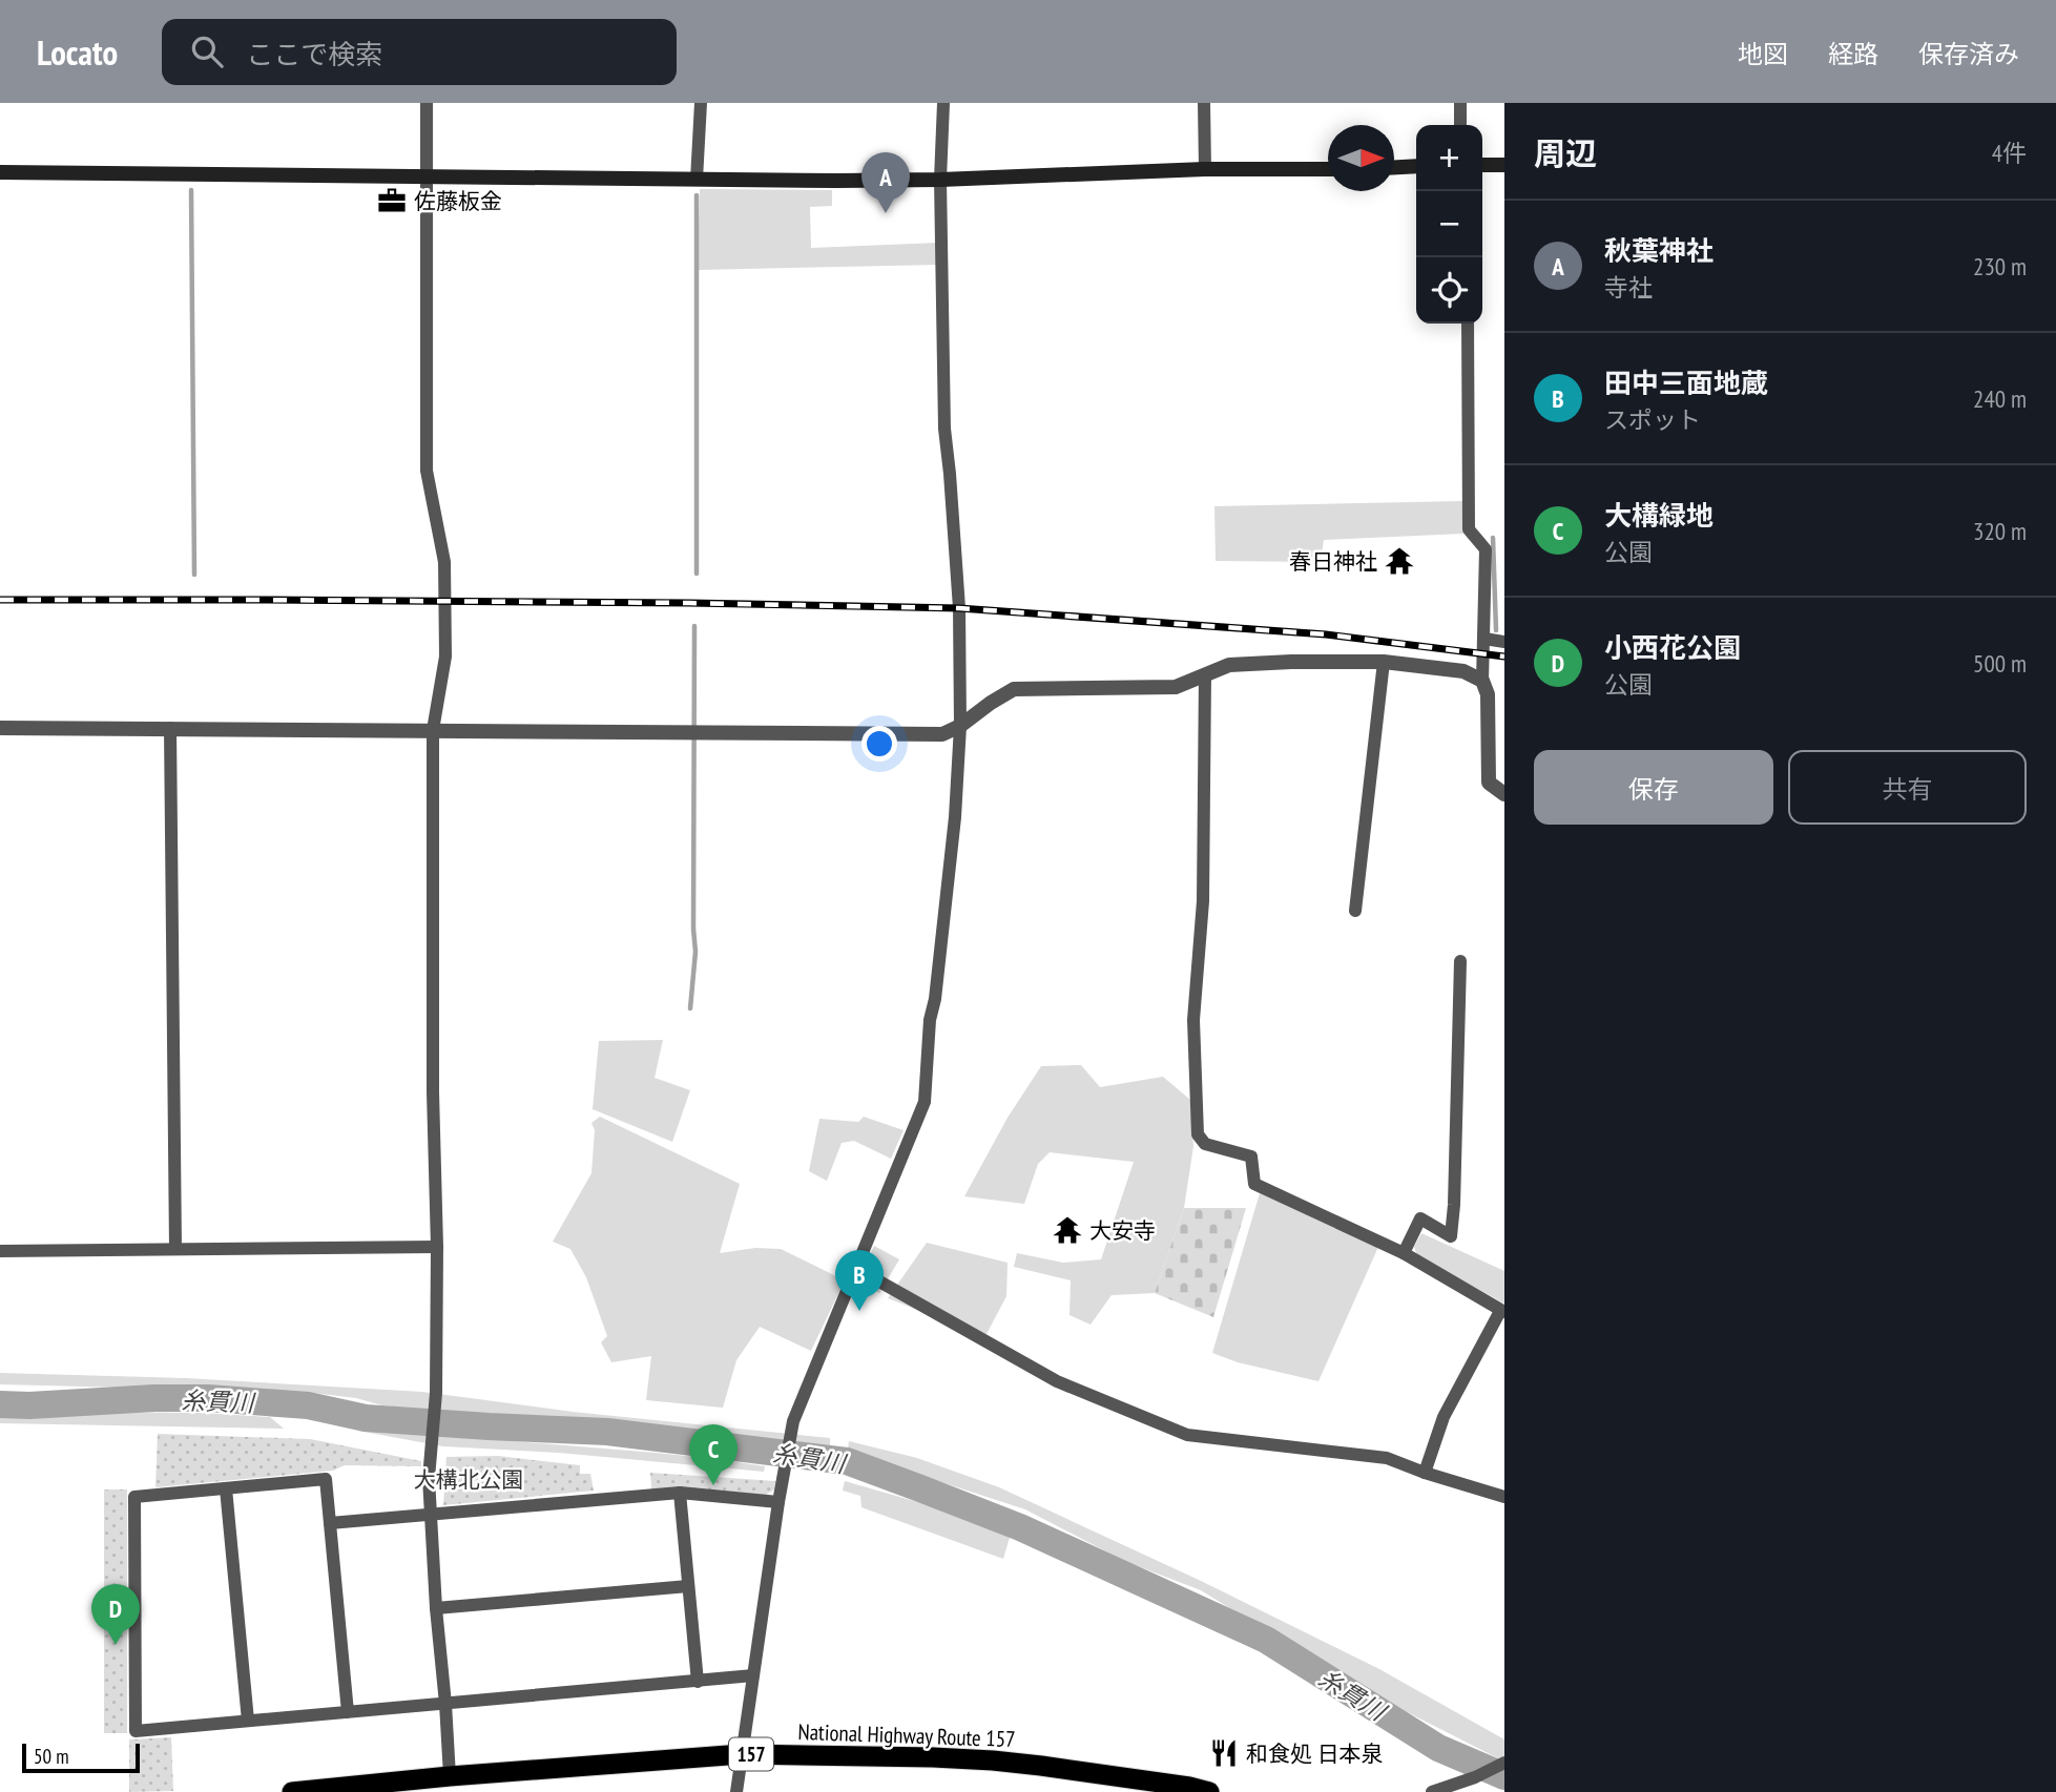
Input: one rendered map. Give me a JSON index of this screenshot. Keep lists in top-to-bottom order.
{
  "streets": {
    "highway": ["National Highway Route 157", "157"]
  },
  "water": ["糸貫川"],
  "parks": ["大構北公園"],
  "places": {
    "office": ["佐藤板金"],
    "temple": ["春日神社", "大安寺"],
    "restaurant": ["和食処 日本泉"]
  },
  "scale_bar": "50 m",
  "north": "right",
  "page": {
    "header": "Locato",
    "search": "ここで検索",
    "nav": ["地図", "経路", "保存済み"],
    "heading": ["周辺", "4件"],
    "map_buttons": ["+", "−"],
    "pins": [
      "A",
      "B",
      "C",
      "D"
    ],
    "list": [
      {
        "mark": "A",
        "name": "秋葉神社",
        "note": "寺社",
        "value": "230 m"
      },
      {
        "mark": "B",
        "name": "田中三面地蔵",
        "note": "スポット",
        "value": "240 m"
      },
      {
        "mark": "C",
        "name": "大構緑地",
        "note": "公園",
        "value": "320 m"
      },
      {
        "mark": "D",
        "name": "小西花公園",
        "note": "公園",
        "value": "500 m"
      }
    ],
    "buttons": ["保存", "共有"],
    "scale": "50 m"
  }
}
